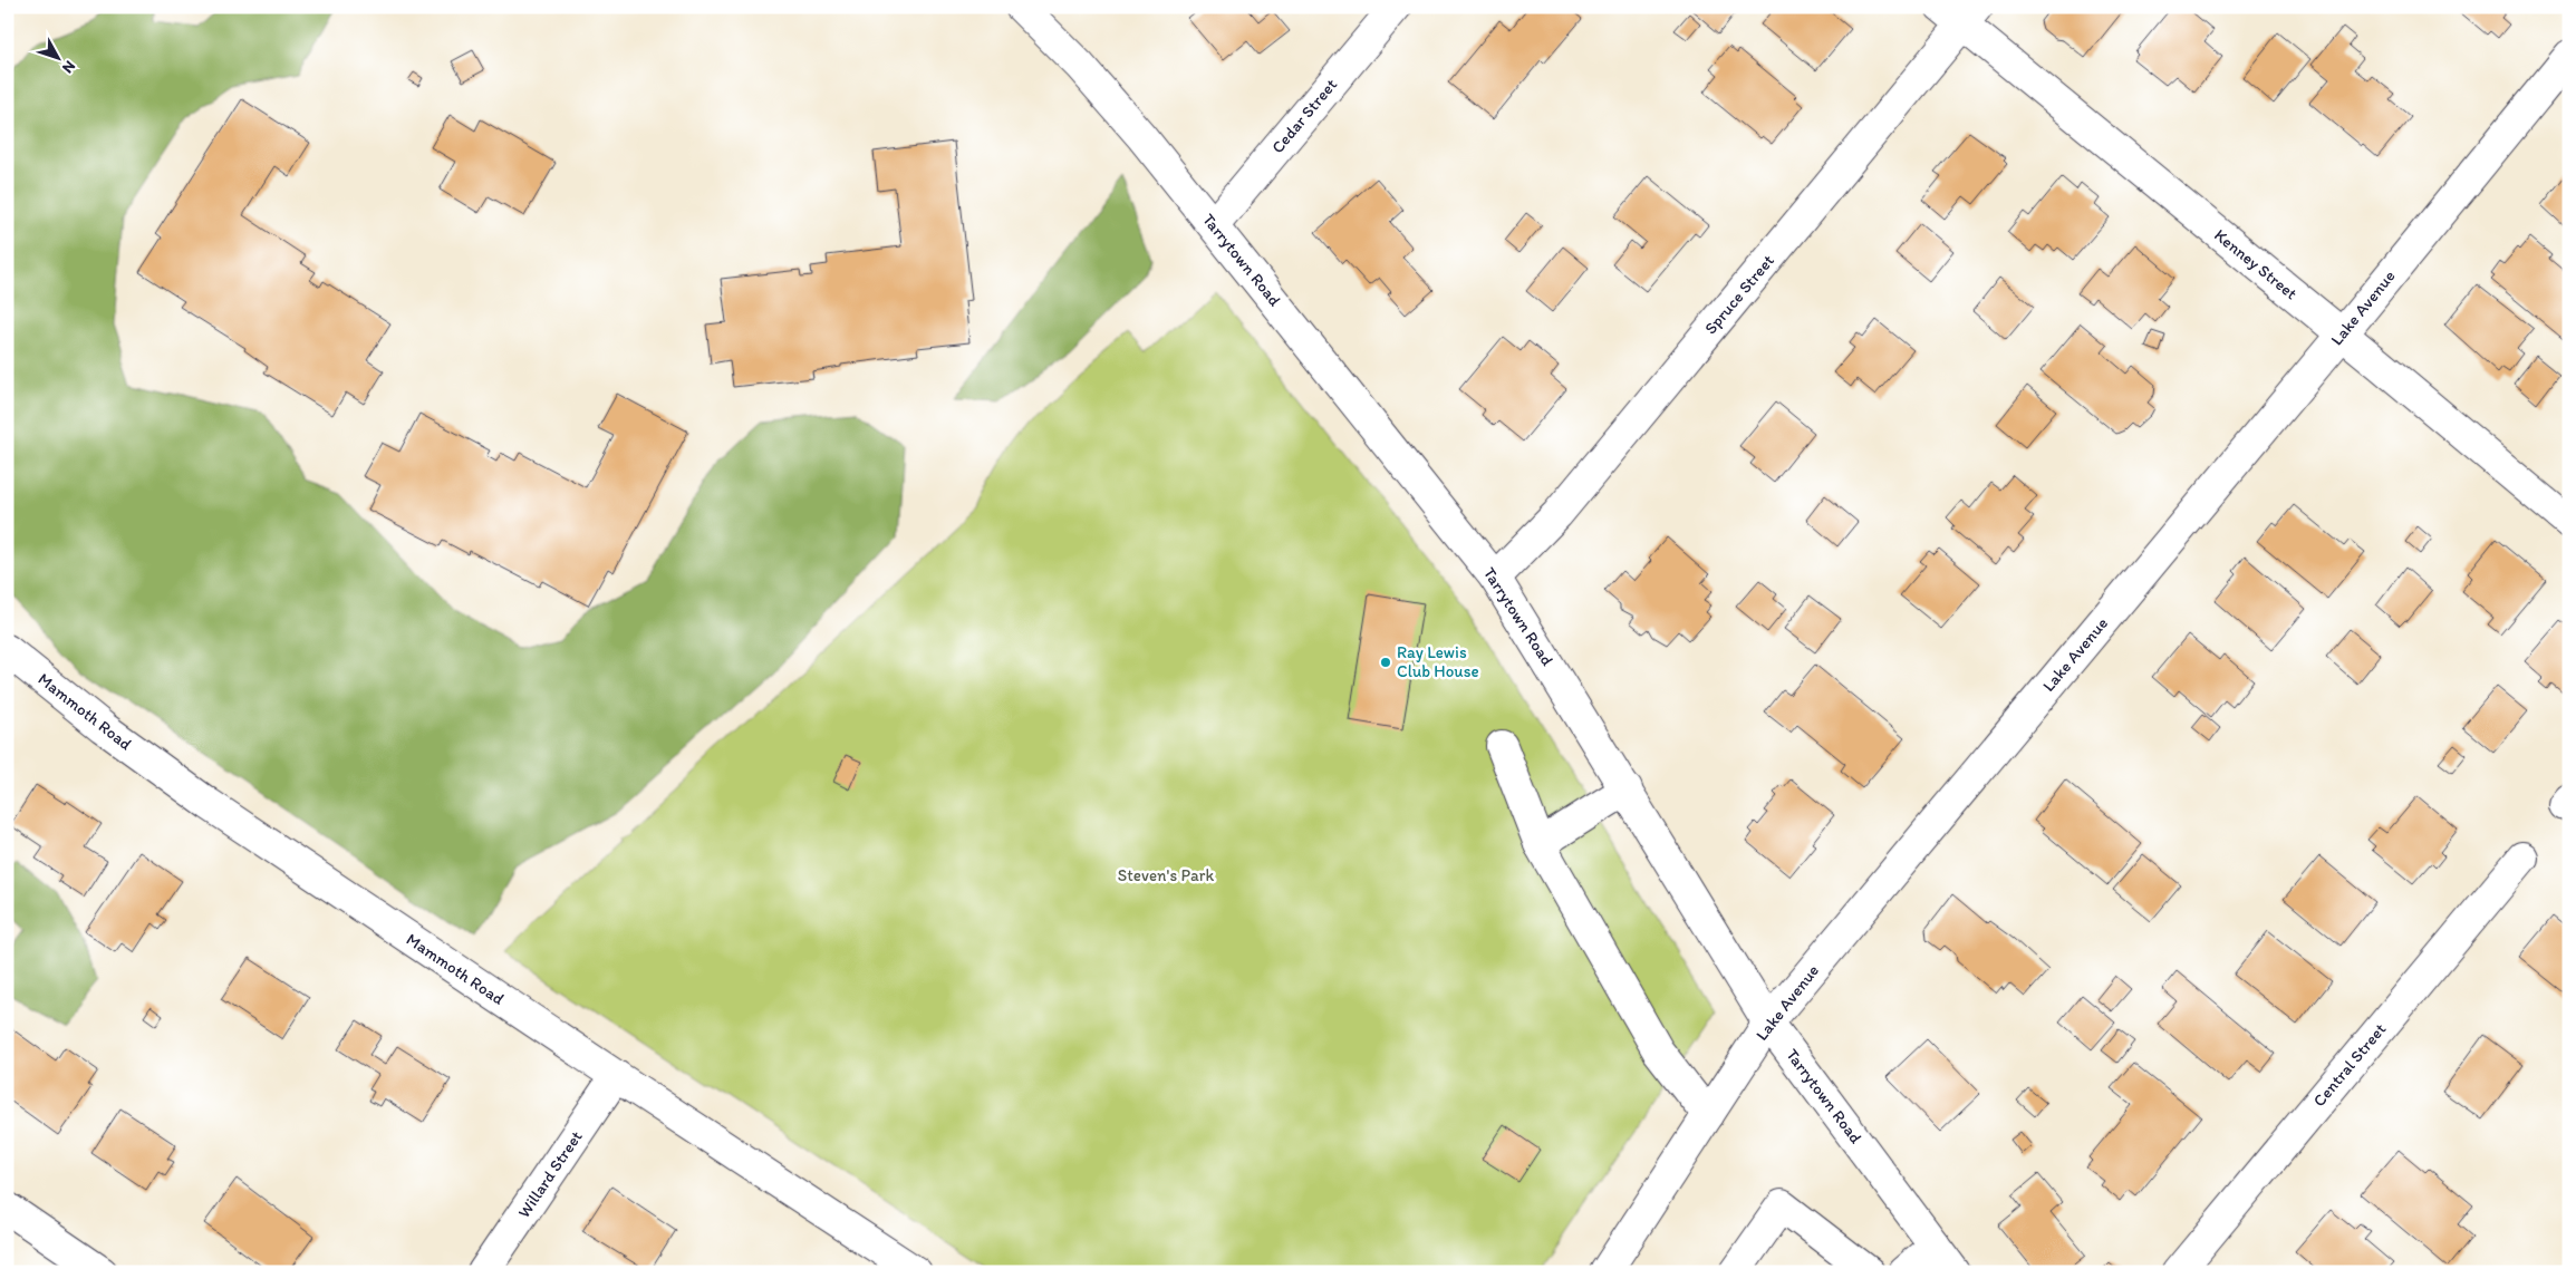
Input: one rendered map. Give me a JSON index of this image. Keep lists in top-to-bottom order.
{
  "streets": {
    "street": [
      "Cedar Street",
      "Tarrytown Road",
      "Kenney Street",
      "Spruce Street",
      "Lake Avenue",
      "Mammoth Road",
      "Central Street",
      "Willard Street"
    ]
  },
  "crossings": [
    ["Cedar Street", "Tarrytown Road"],
    ["Tarrytown Road", "Spruce Street"],
    ["Tarrytown Road", "Lake Avenue"],
    ["Kenney Street", "Spruce Street"],
    ["Kenney Street", "Lake Avenue"],
    ["Mammoth Road", "Willard Street"]
  ],
  "parks": ["Steven's Park"],
  "places": ["Ray Lewis Club House"],
  "north": "bottom right"
}
